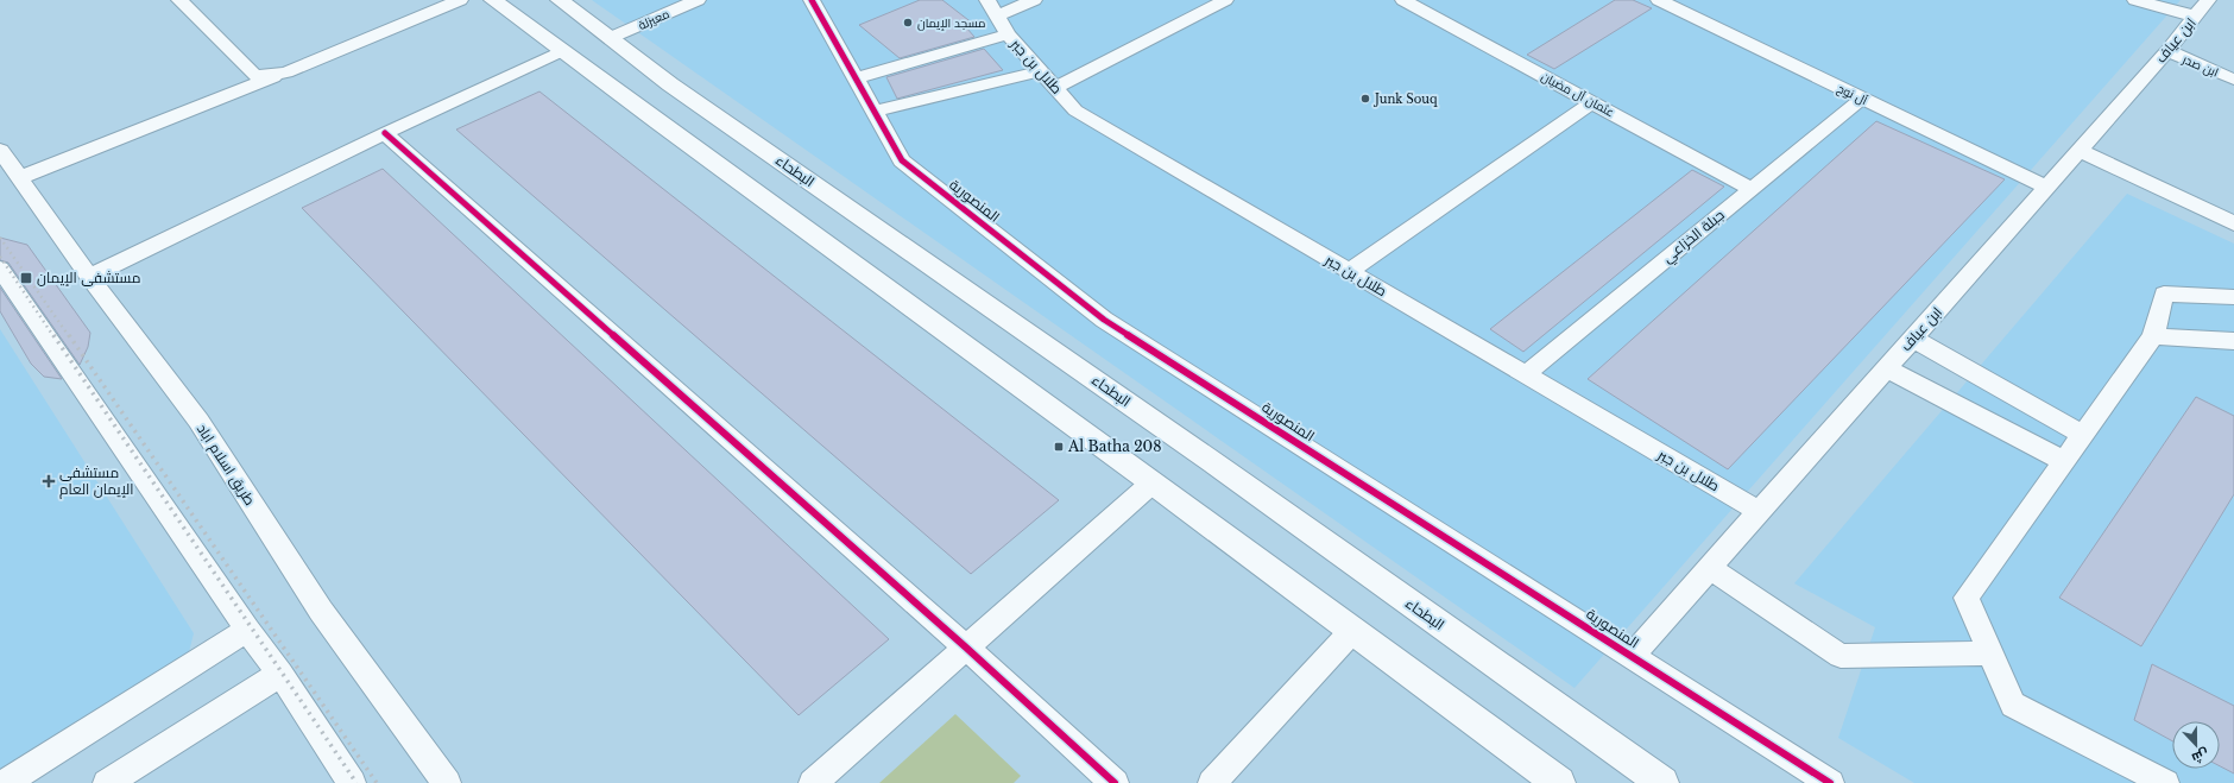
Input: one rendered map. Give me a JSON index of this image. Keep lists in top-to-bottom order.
{
  "streets": {
    "main road": ["البطحاء"],
    "street": [
      "معيزلة",
      "ابن عياف",
      "ابن صدر",
      "طلال بن جبر",
      "عثمان آل مضيان",
      "آل نوح",
      "المنصورية",
      "جبلة الخزاعي",
      "طريق اسلام اباد"
    ]
  },
  "crossings": [
    ["معيزلة", "البطحاء"],
    ["ابن عياف", "ابن صدر"],
    ["ابن عياف", "طلال بن جبر"],
    ["ابن عياف", "آل نوح"],
    ["ابن عياف", "المنصورية"],
    ["طلال بن جبر", "جبلة الخزاعي"],
    ["عثمان آل مضيان", "جبلة الخزاعي"],
    ["آل نوح", "جبلة الخزاعي"]
  ],
  "places": {
    "other": ["مسجد الإيمان", "Junk Souq"],
    "transit": ["مستشفى الإيمان", "Al Batha 208"],
    "health": ["مستشفى الإيمان العام"]
  },
  "north": "bottom"
}
